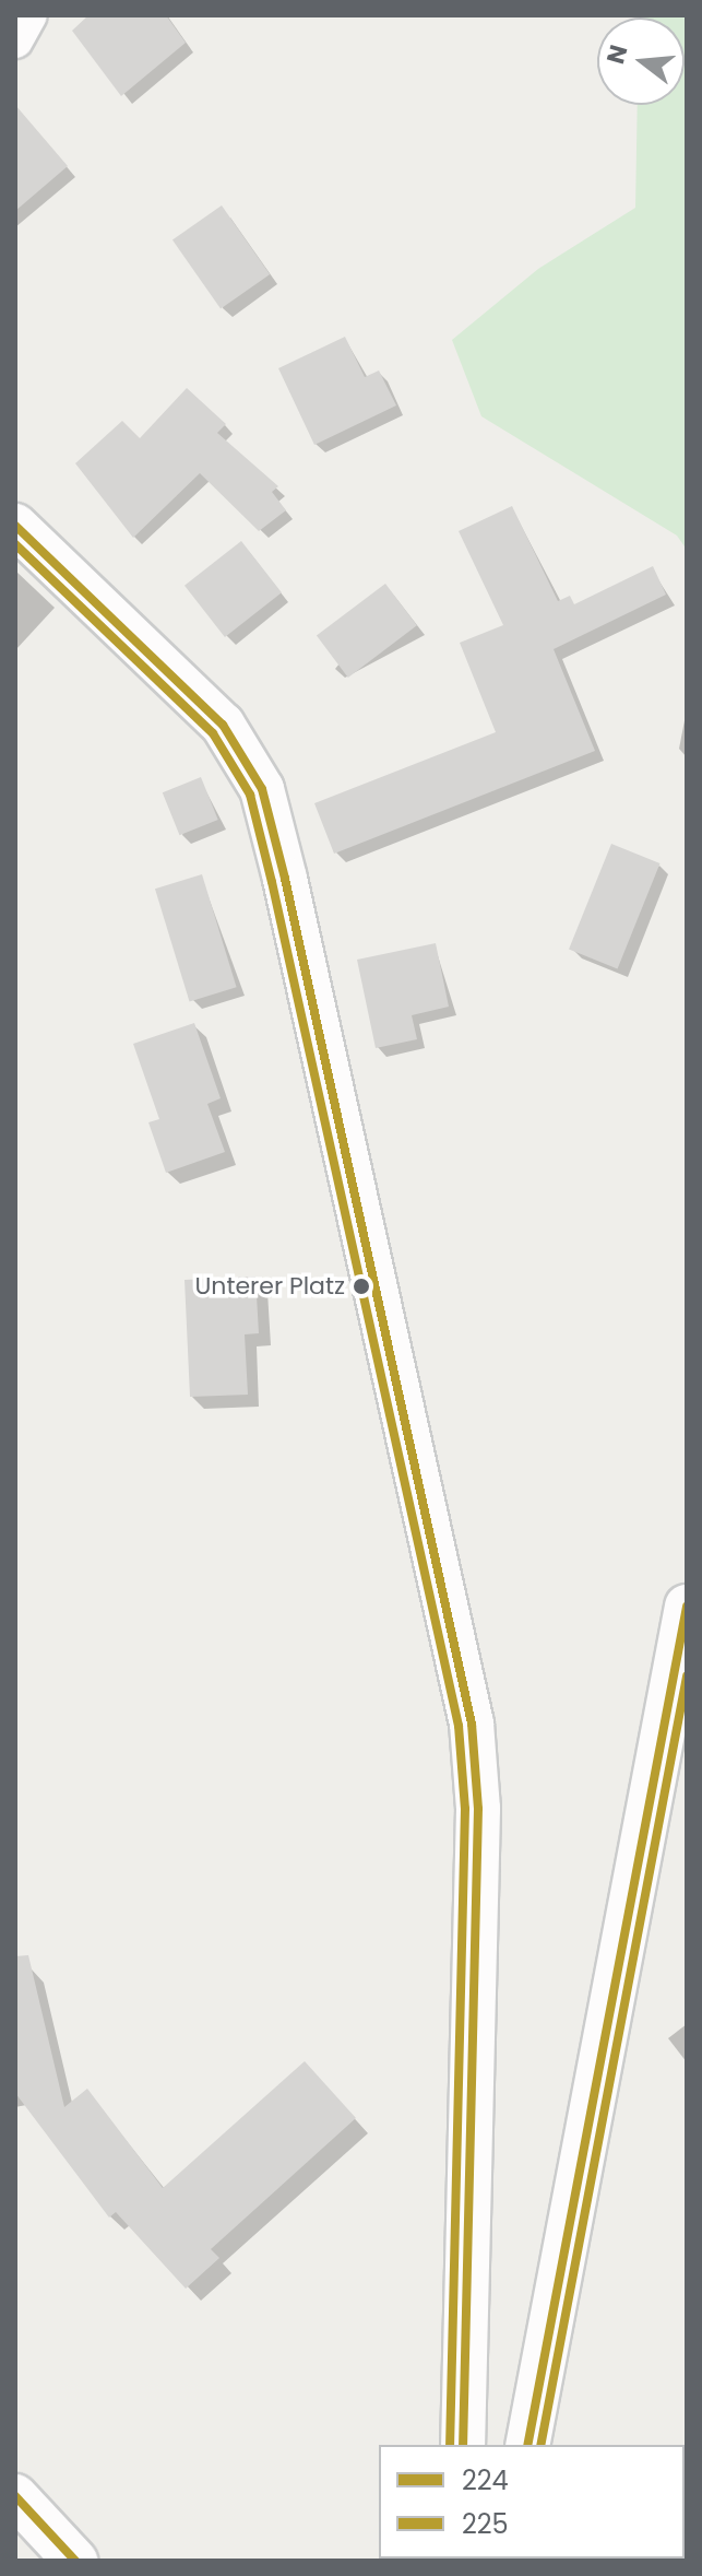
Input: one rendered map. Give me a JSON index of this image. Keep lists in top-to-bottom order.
{
  "places": ["Unterer Platz"],
  "lines": ["transit line 224", "transit line 225"],
  "legend": ["224", "225"],
  "north": "left"
}
